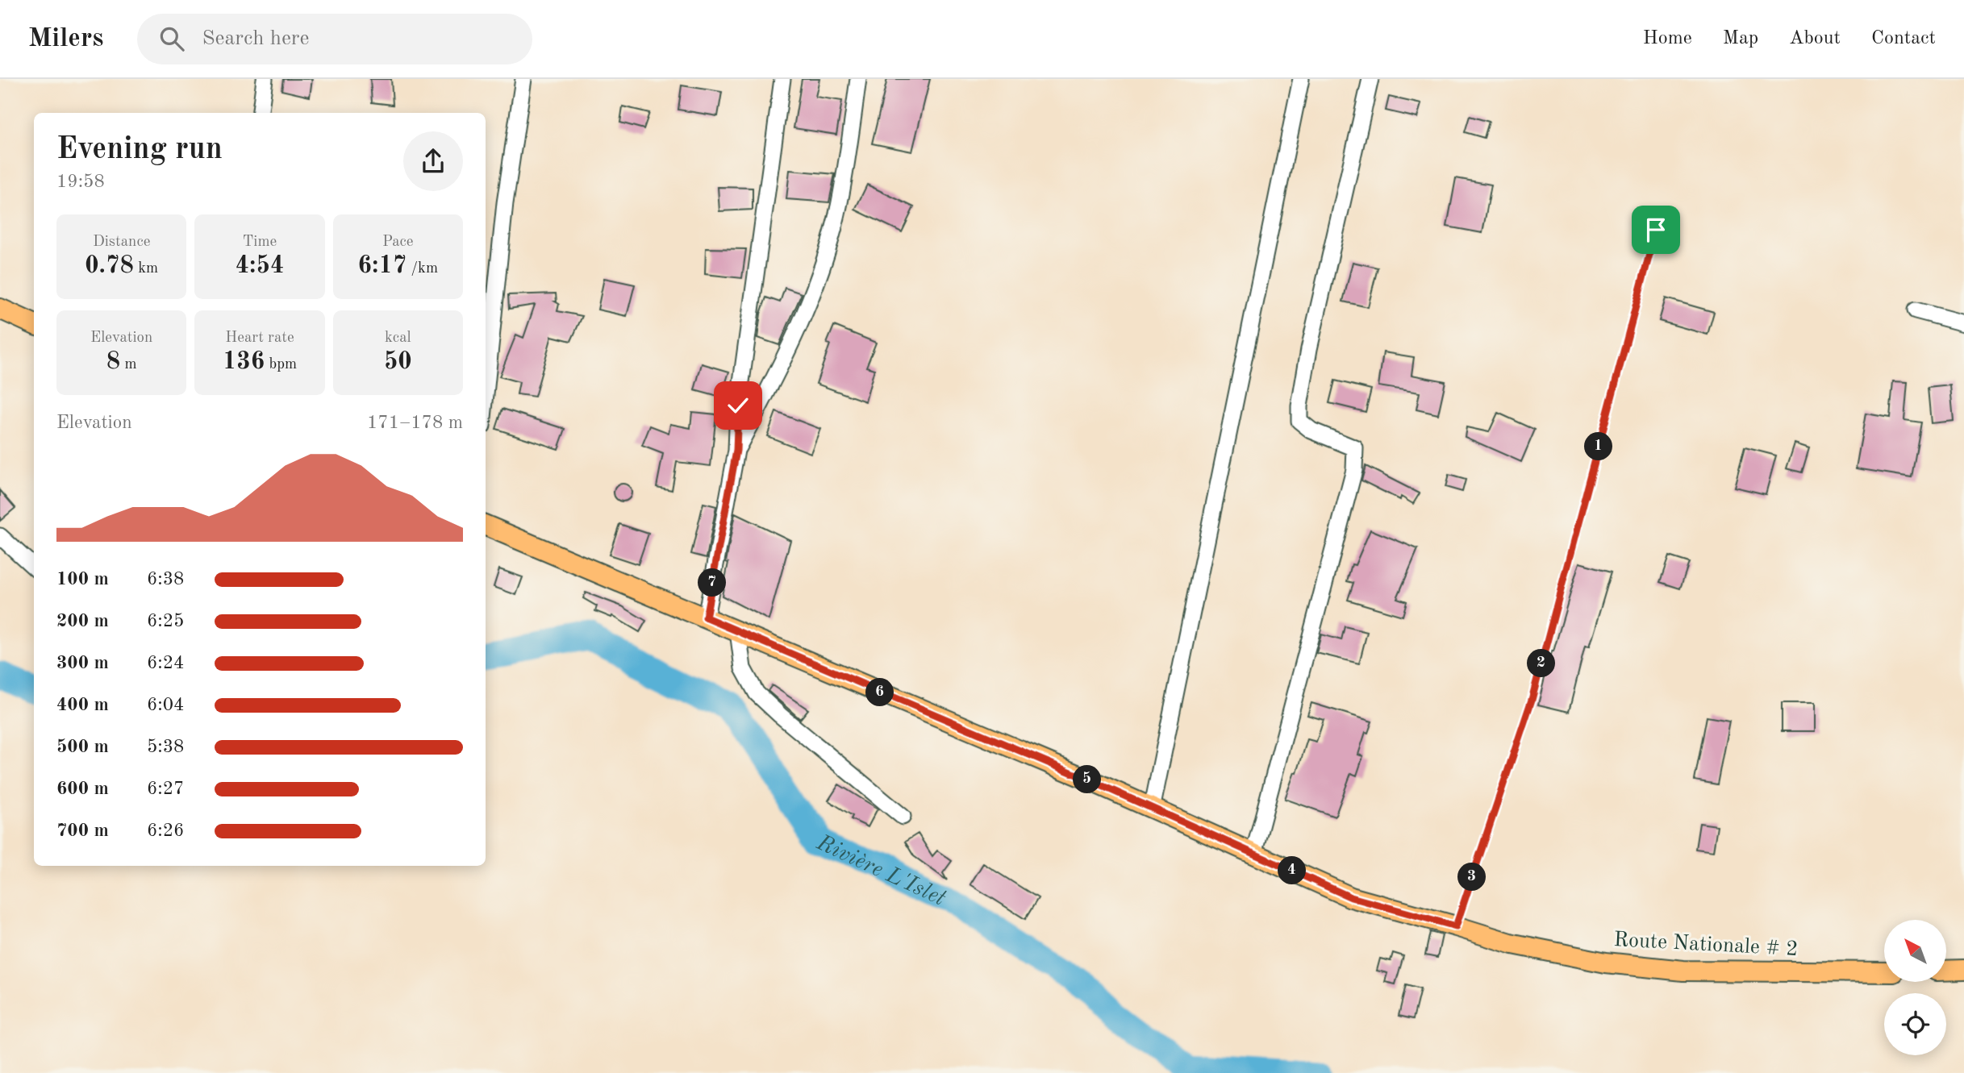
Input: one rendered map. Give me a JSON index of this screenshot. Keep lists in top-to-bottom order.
{
  "streets": {
    "main road": ["Route Nationale # 2"]
  },
  "water": ["Rivière L'Islet"],
  "north": "top left",
  "page": {
    "header": "Milers",
    "search": "Search here",
    "nav": [
      "Home",
      "Map",
      "About",
      "Contact"
    ],
    "heading": ["Evening run", "19:58"],
    "stats": [
      ["Distance", "0.78 km"],
      ["Time", "4:54"],
      ["Pace", "6:17 /km"],
      ["Elevation", "8 m"],
      ["Heart rate", "136 bpm"],
      ["kcal", "50"]
    ],
    "chart": ["Elevation", "171–178 m"],
    "pins": [
      "1",
      "7",
      "2",
      "6",
      "5",
      "4",
      "3"
    ],
    "list": [
      {
        "name": "100 m",
        "note": "6:38"
      },
      {
        "name": "200 m",
        "note": "6:25"
      },
      {
        "name": "300 m",
        "note": "6:24"
      },
      {
        "name": "400 m",
        "note": "6:04"
      },
      {
        "name": "500 m",
        "note": "5:38"
      },
      {
        "name": "600 m",
        "note": "6:27"
      },
      {
        "name": "700 m",
        "note": "6:26"
      }
    ]
  }
}
